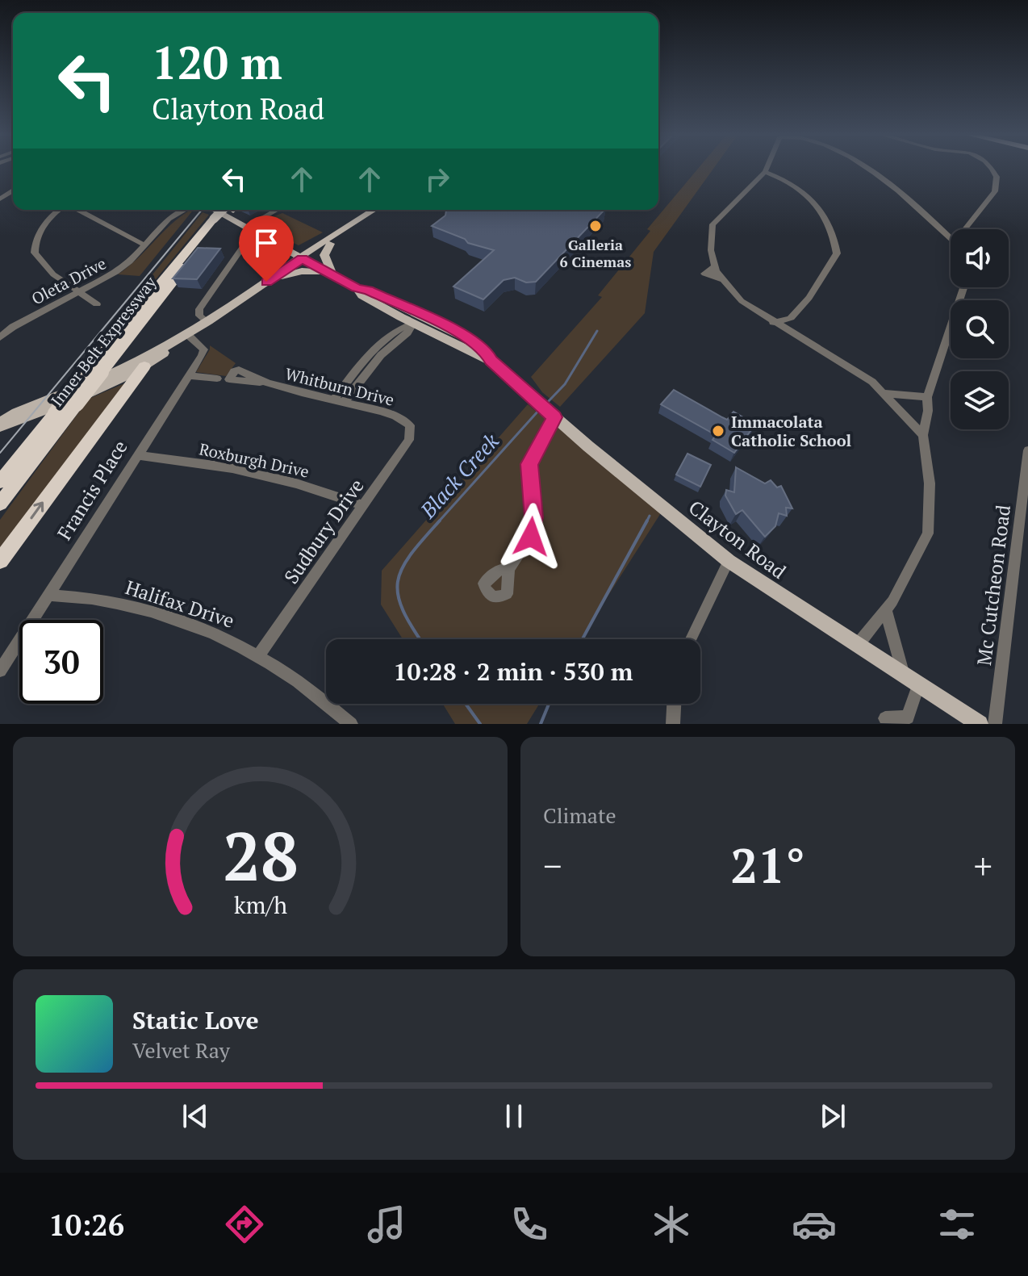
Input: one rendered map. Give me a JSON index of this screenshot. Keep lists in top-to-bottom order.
{
  "streets": {
    "highway": ["Inner Belt Expressway"],
    "main road": ["Clayton Road"],
    "street": [
      "Oleta Drive",
      "Whitburn Drive",
      "Roxburgh Drive",
      "Francis Place",
      "Sudbury Drive",
      "Mc Cutcheon Road",
      "Halifax Drive"
    ]
  },
  "crossings": [
    ["Whitburn Drive", "Sudbury Drive"],
    ["Roxburgh Drive", "Francis Place"],
    ["Roxburgh Drive", "Sudbury Drive"],
    ["Francis Place", "Halifax Drive"],
    ["Sudbury Drive", "Halifax Drive"]
  ],
  "water": ["Black Creek"],
  "places": ["Galleria 6 Cinemas", "Immacolata Catholic School"],
  "page": {
    "turn": ["120 m", "Clayton Road"],
    "limit": "30",
    "trip": "10:28 · 2 min · 530 m",
    "tile": "Climate",
    "heat": ["−", "21°", "+"],
    "song": ["Static Love", "Velvet Ray"],
    "tabs": "10:26",
    "gauge": ["28", "km/h"]
  }
}
